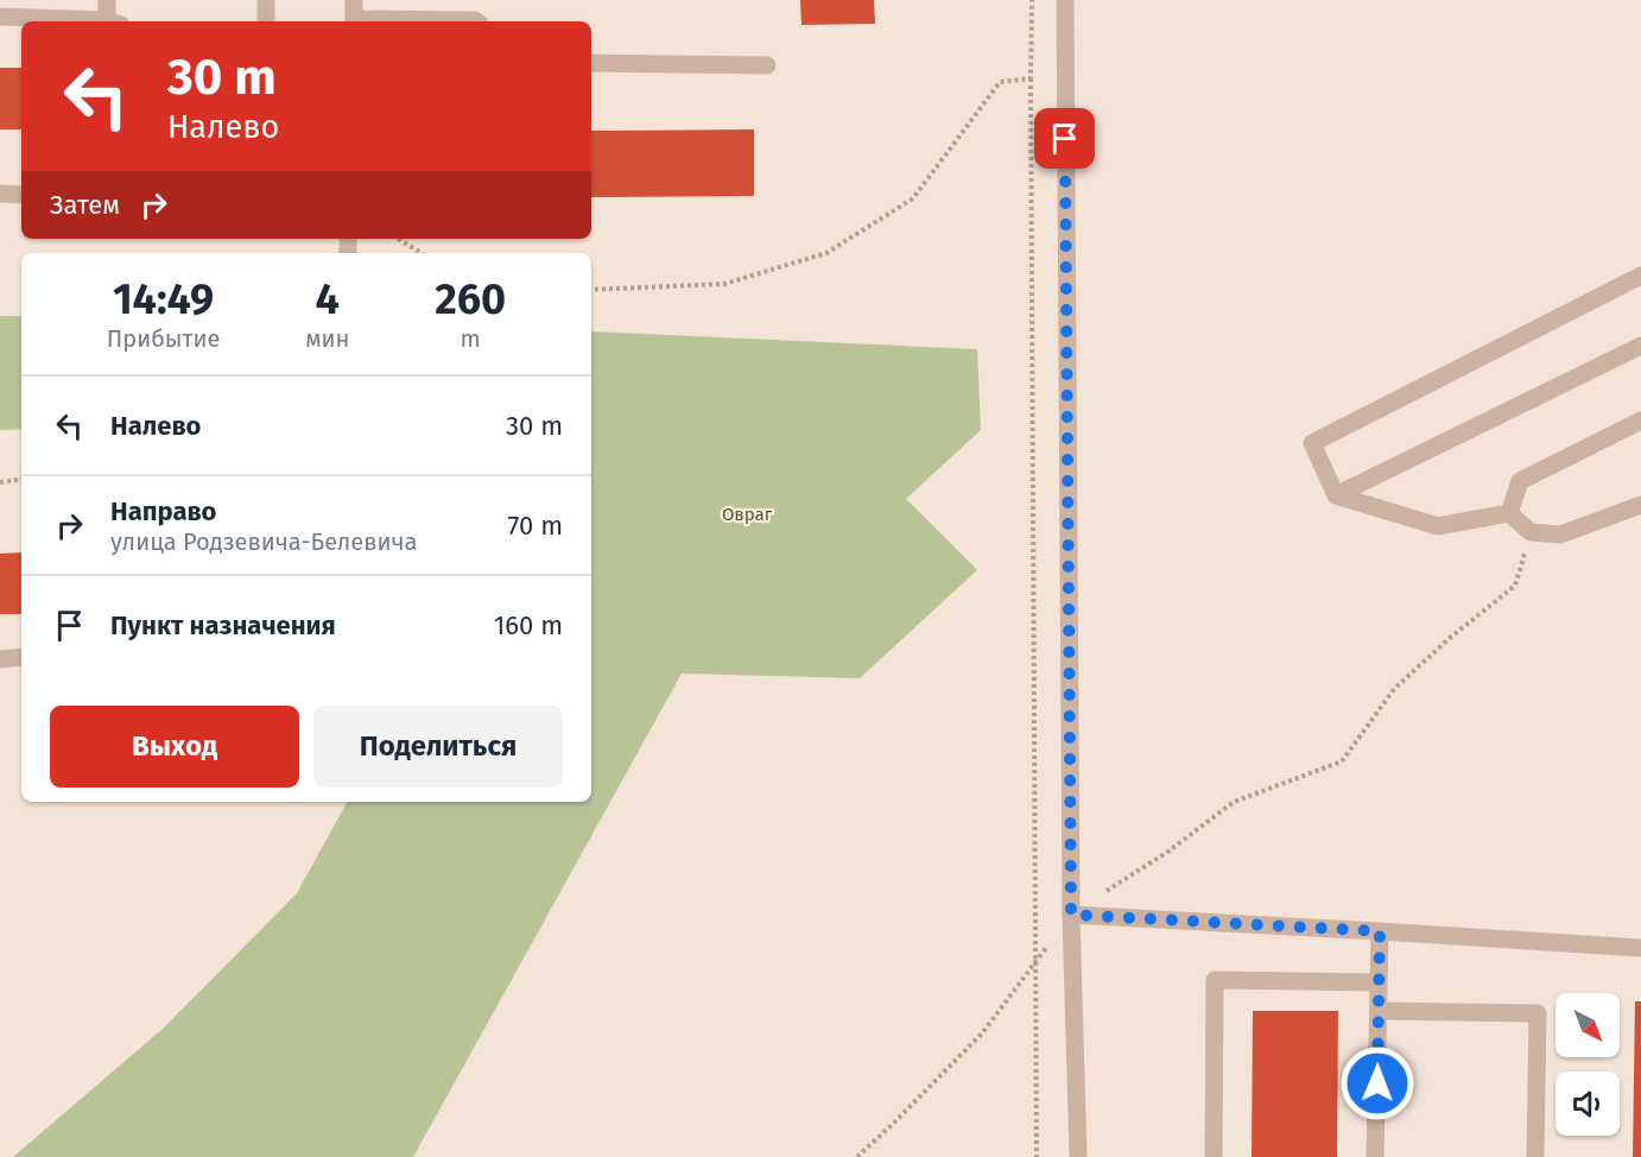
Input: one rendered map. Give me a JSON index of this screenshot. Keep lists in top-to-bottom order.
{
  "parks": ["Овраг"],
  "north": "bottom right",
  "page": {
    "turn": ["30 m", "Налево"],
    "then": "Затем",
    "eta": [
      "14:49",
      "Прибытие",
      "4",
      "мин",
      "260",
      "m"
    ],
    "list": [
      {
        "name": "Налево",
        "value": "30 m"
      },
      {
        "name": "Направо",
        "note": "улица Родзевича-Белевича",
        "value": "70 m"
      },
      {
        "name": "Пункт назначения",
        "value": "160 m"
      }
    ],
    "buttons": ["Выход", "Поделиться"]
  }
}
